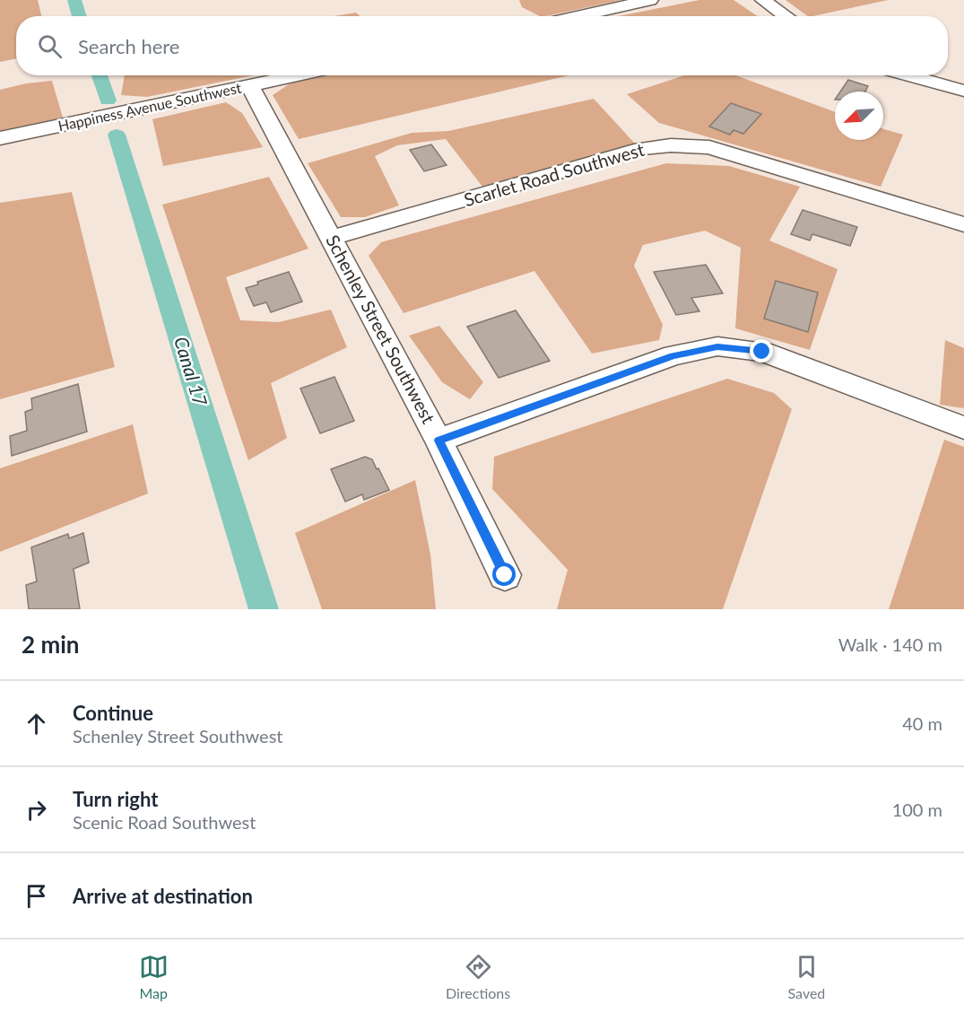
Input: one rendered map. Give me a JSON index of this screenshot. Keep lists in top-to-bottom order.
{
  "streets": {
    "street": ["Happiness Avenue Southwest", "Scarlet Road Southwest", "Schenley Street Southwest"]
  },
  "crossings": [
    ["Happiness Avenue Southwest", "Schenley Street Southwest"],
    ["Scarlet Road Southwest", "Schenley Street Southwest"]
  ],
  "water": ["Canal 17"],
  "north": "bottom left",
  "page": {
    "search": "Search here",
    "heading": ["2 min", "Walk · 140 m"],
    "list": [
      ["Continue", "Schenley Street Southwest", "40 m"],
      ["Turn right", "Scenic Road Southwest", "100 m"],
      "Arrive at destination"
    ],
    "nav": ["Map", "Directions", "Saved"]
  }
}
